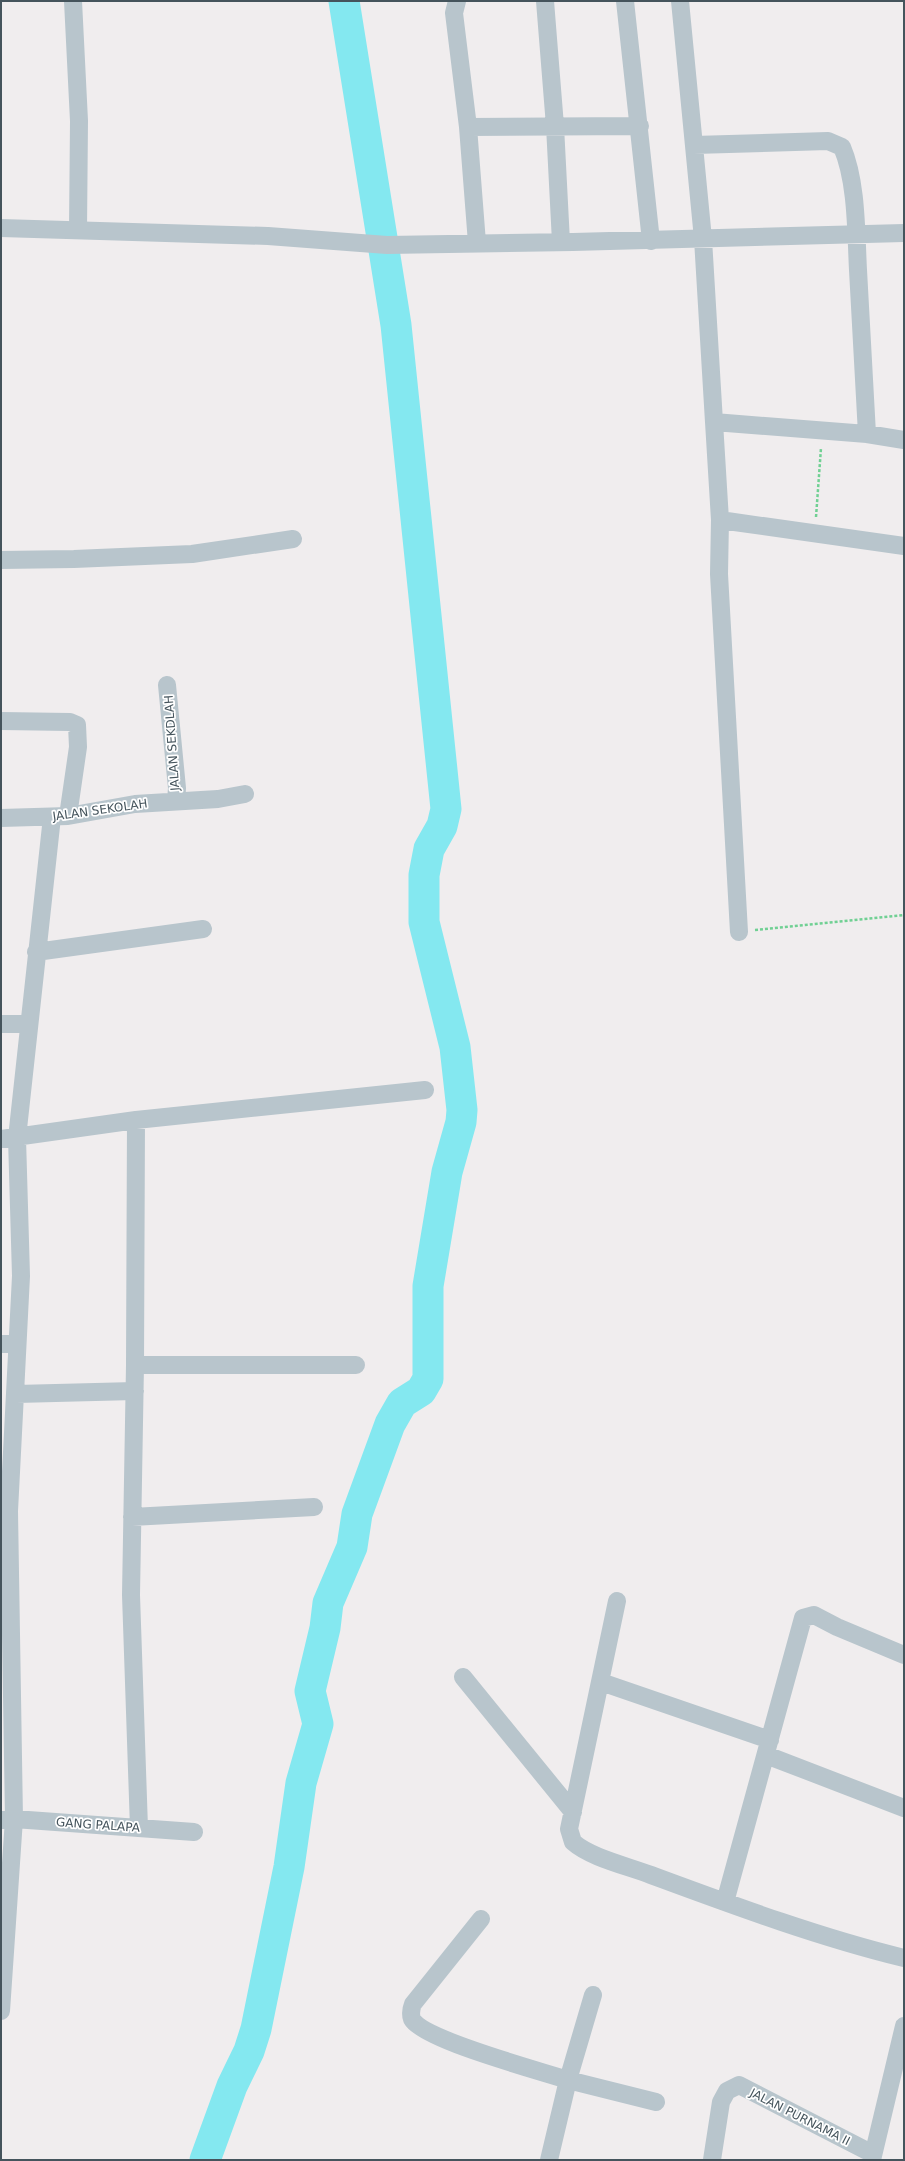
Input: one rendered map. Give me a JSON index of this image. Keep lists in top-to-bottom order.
{
  "streets": {
    "street": [
      "JALAN SEKDLAH",
      "JALAN SEKOLAH",
      "GANG PALAPA",
      "JALAN PURNAMA II"
    ]
  },
  "crossings": [
    ["JALAN SEKDLAH", "JALAN SEKOLAH"]
  ]
}
